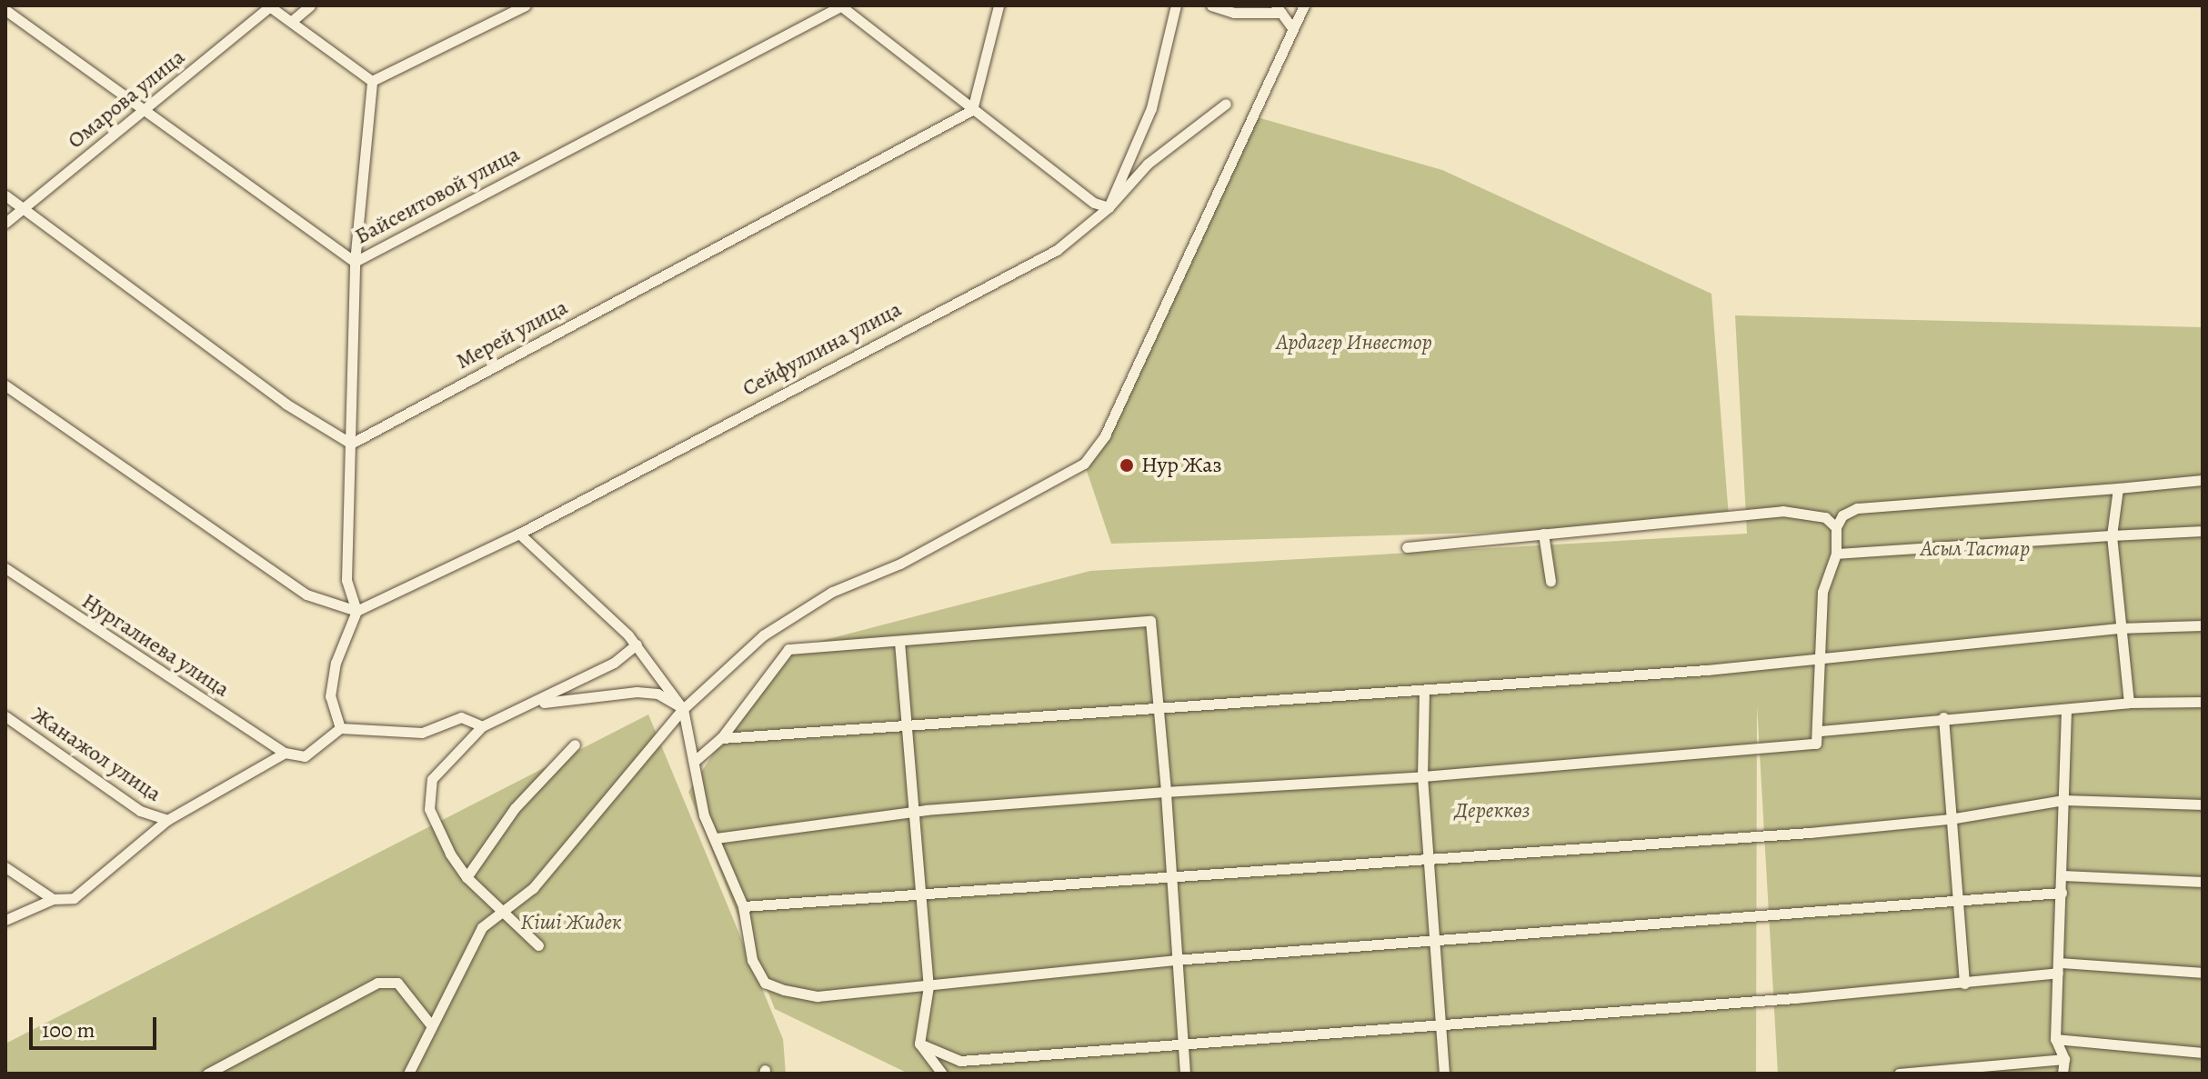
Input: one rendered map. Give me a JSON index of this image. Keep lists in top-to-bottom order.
{
  "streets": {
    "street": [
      "Омарова улица",
      "Байсеитовой улица",
      "Мерей улица",
      "Сейфуллина улица",
      "Нургалиева улица",
      "Жанажол улица"
    ]
  },
  "crossings": [
    ["Омарова улица", "Байсеитовой улица"]
  ],
  "parks": [
    "Ардагер Инвестор",
    "Асыл Тастар",
    "Дереккөз",
    "Кіші Жидек"
  ],
  "places": ["Нур Жаз"],
  "scale_bar": "100 m"
}
